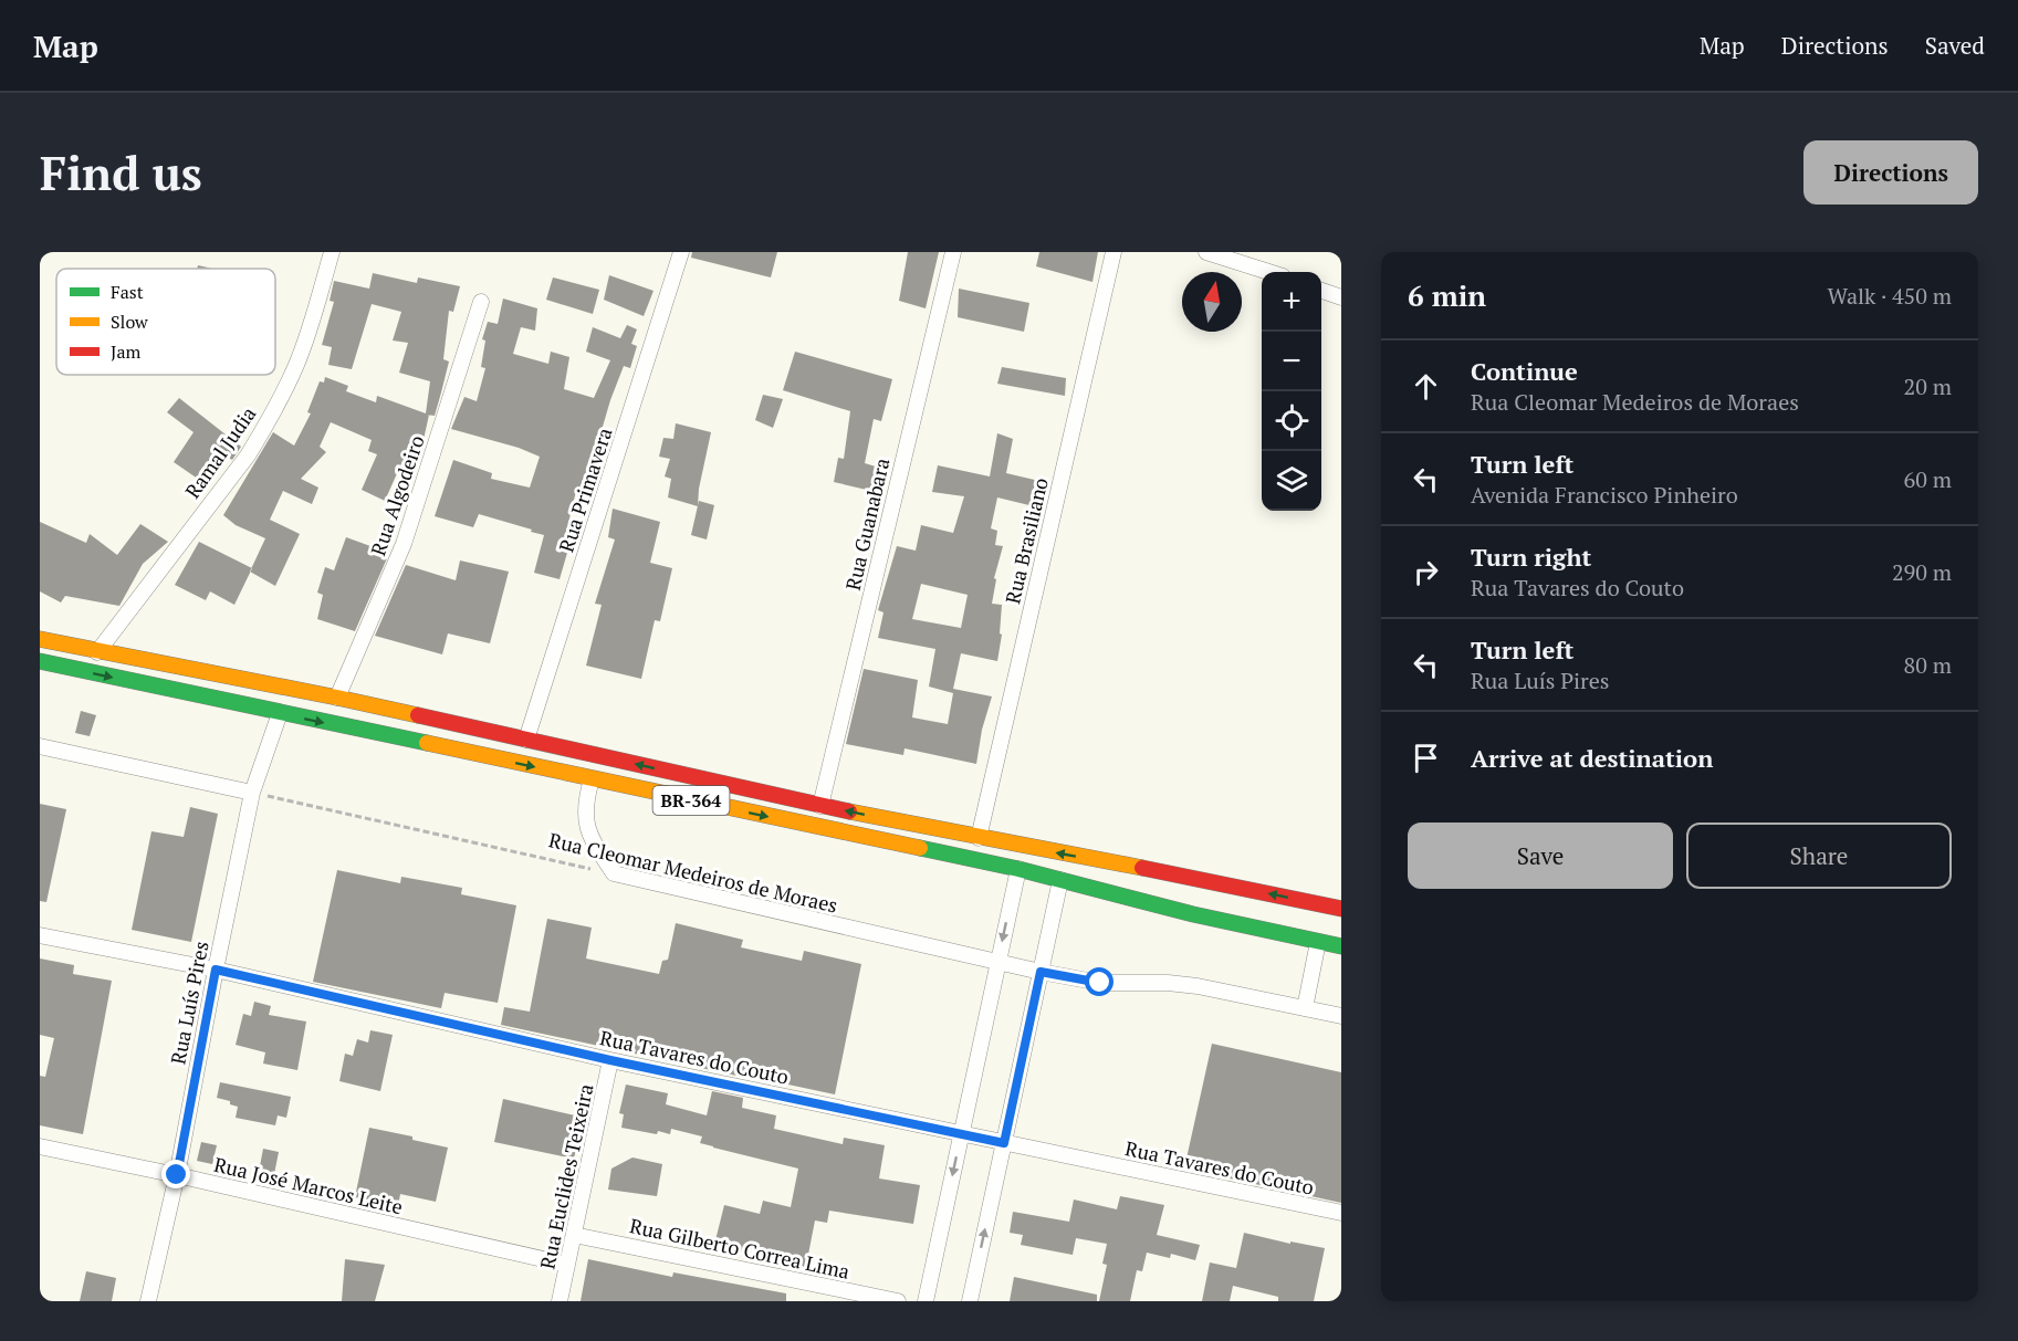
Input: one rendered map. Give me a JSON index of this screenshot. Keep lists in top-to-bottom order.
{
  "streets": {
    "highway": ["BR-364"],
    "street": [
      "Ramal Judia",
      "Rua Primavera",
      "Rua Algodeiro",
      "Rua Guanabara",
      "Rua Brasiliano",
      "Rua Cleomar Medeiros de Moraes",
      "Rua Luís Pires",
      "Rua Tavares do Couto",
      "Rua Euclides Teixeira",
      "Rua José Marcos Leite",
      "Rua Gilberto Correa Lima"
    ]
  },
  "crossings": [
    ["Ramal Judia", "BR-364"],
    ["Rua Primavera", "BR-364"],
    ["Rua Algodeiro", "BR-364"],
    ["Rua Guanabara", "BR-364"],
    ["Rua Brasiliano", "BR-364"],
    ["BR-364", "Rua Luís Pires"],
    ["Rua Cleomar Medeiros de Moraes", "Rua Luís Pires"],
    ["Rua Luís Pires", "Rua Tavares do Couto"],
    ["Rua Luís Pires", "Rua José Marcos Leite"],
    ["Rua Tavares do Couto", "Rua Euclides Teixeira"],
    ["Rua Euclides Teixeira", "Rua José Marcos Leite"],
    ["Rua Euclides Teixeira", "Rua Gilberto Correa Lima"]
  ],
  "legend": ["Fast", "Slow", "Jam"],
  "north": "top",
  "page": {
    "header": "Map",
    "nav": ["Map", "Directions", "Saved"],
    "buttons": [
      "Directions",
      ["Save", "Share"]
    ],
    "title": "Find us",
    "heading": ["6 min", "Walk · 450 m"],
    "map_buttons": ["+", "−"],
    "list": [
      ["Continue", "Rua Cleomar Medeiros de Moraes", "20 m"],
      ["Turn left", "Avenida Francisco Pinheiro", "60 m"],
      ["Turn right", "Rua Tavares do Couto", "290 m"],
      ["Turn left", "Rua Luís Pires", "80 m"],
      "Arrive at destination"
    ]
  }
}
